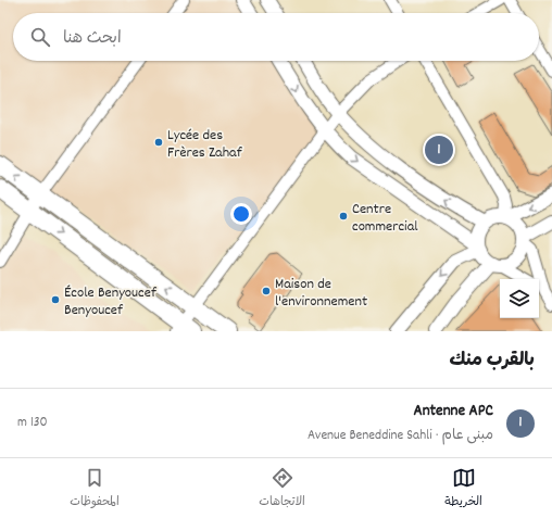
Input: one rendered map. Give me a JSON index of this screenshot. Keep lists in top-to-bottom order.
{
  "places": [
    "Lycée des Frères Zahaf",
    "Centre commercial",
    "Maison de l'environnement",
    "École Benyoucef Benyoucef"
  ],
  "page": {
    "search": "ابحث هنا",
    "pins": "1",
    "heading": "بالقرب منك",
    "list": [
      {
        "mark": "1",
        "name": "Antenne APC",
        "note": "مبنى عام · Avenue Beneddine Sahli",
        "value": "130 m"
      }
    ],
    "nav": ["الخريطة", "الاتجاهات", "المحفوظات"]
  }
}
